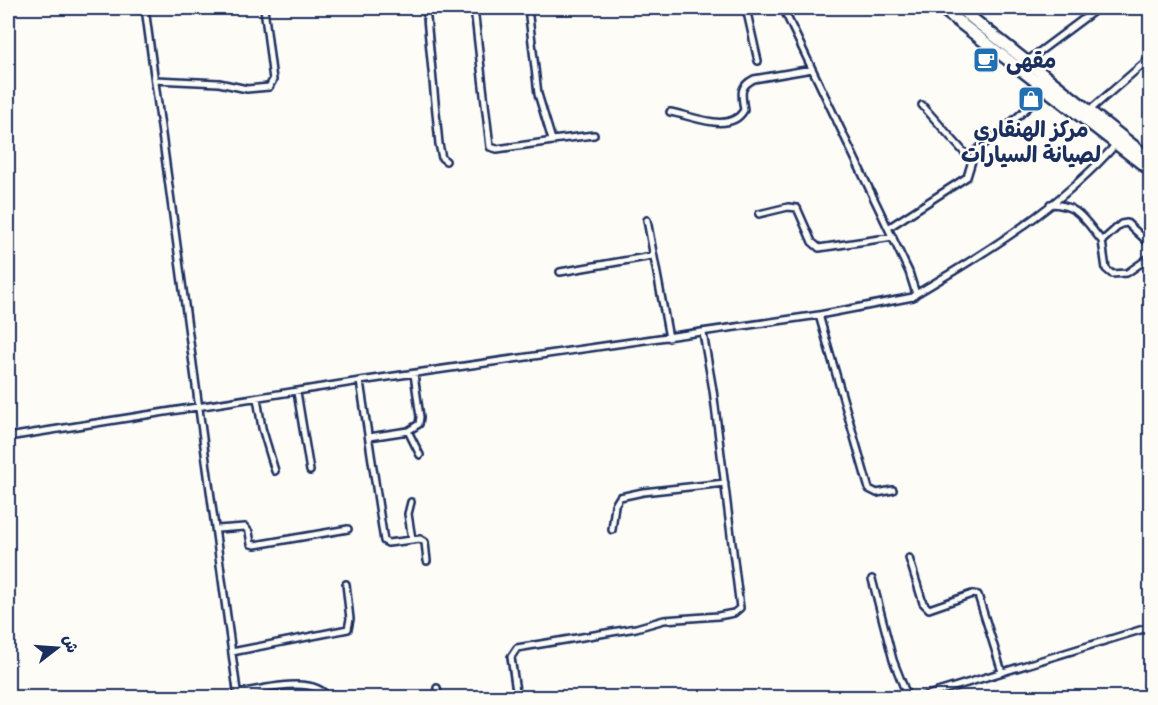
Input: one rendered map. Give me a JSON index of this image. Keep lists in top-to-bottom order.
{
  "places": {
    "cafe": ["مقهى"],
    "shop": ["مركز الهنقاري لصيانة السيارات"]
  },
  "north": "right"
}
